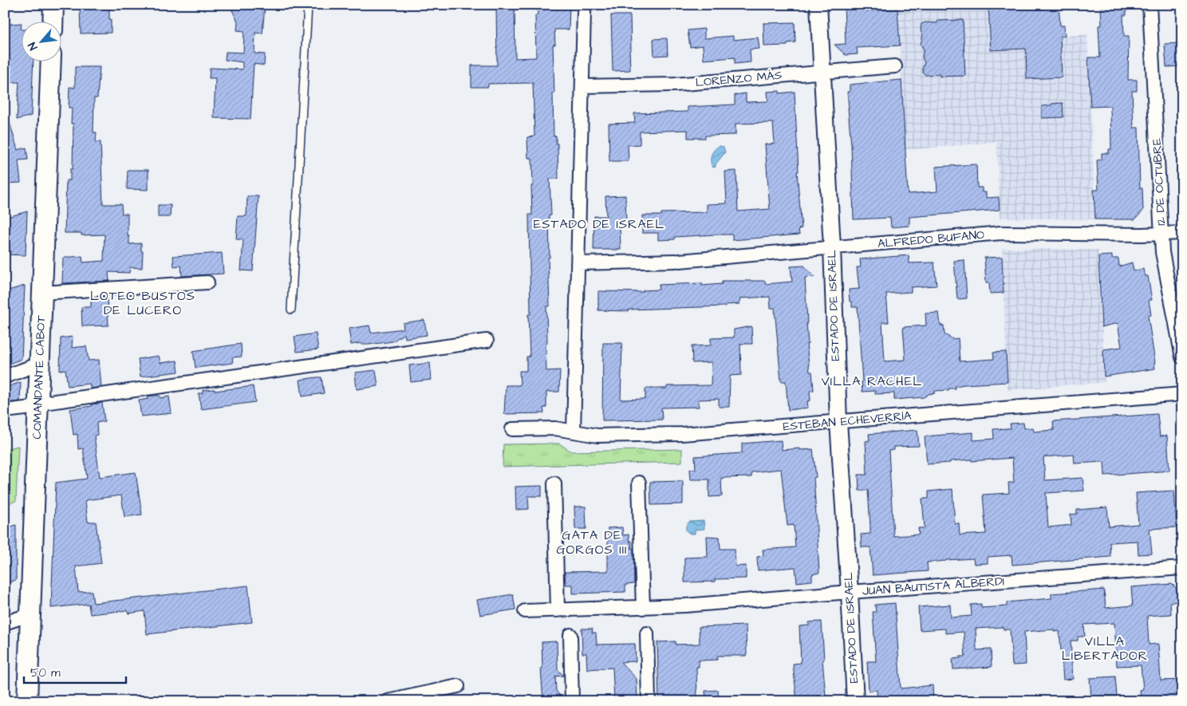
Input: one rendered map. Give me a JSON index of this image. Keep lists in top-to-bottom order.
{
  "streets": {
    "main road": ["COMANDANTE CABOT"],
    "street": [
      "LORENZO MÁS",
      "12 DE OCTUBRE",
      "ALFREDO BUFANO",
      "ESTADO DE ISRAEL",
      "ESTEBAN ECHEVERRÍA",
      "JUAN BAUTISTA ALBERDI"
    ]
  },
  "crossings": [
    ["LORENZO MÁS", "ESTADO DE ISRAEL"],
    ["12 DE OCTUBRE", "ALFREDO BUFANO"],
    ["ALFREDO BUFANO", "ESTADO DE ISRAEL"],
    ["ESTADO DE ISRAEL", "ESTEBAN ECHEVERRÍA"],
    ["ESTADO DE ISRAEL", "JUAN BAUTISTA ALBERDI"]
  ],
  "districts": [
    "ESTADO DE ISRAEL",
    "LOTEO BUSTOS DE LUCERO",
    "VILLA RACHEL",
    "GATA DE GORGOS III",
    "VILLA LIBERTADOR"
  ],
  "scale_bar": "50 m",
  "north": "bottom left"
}
